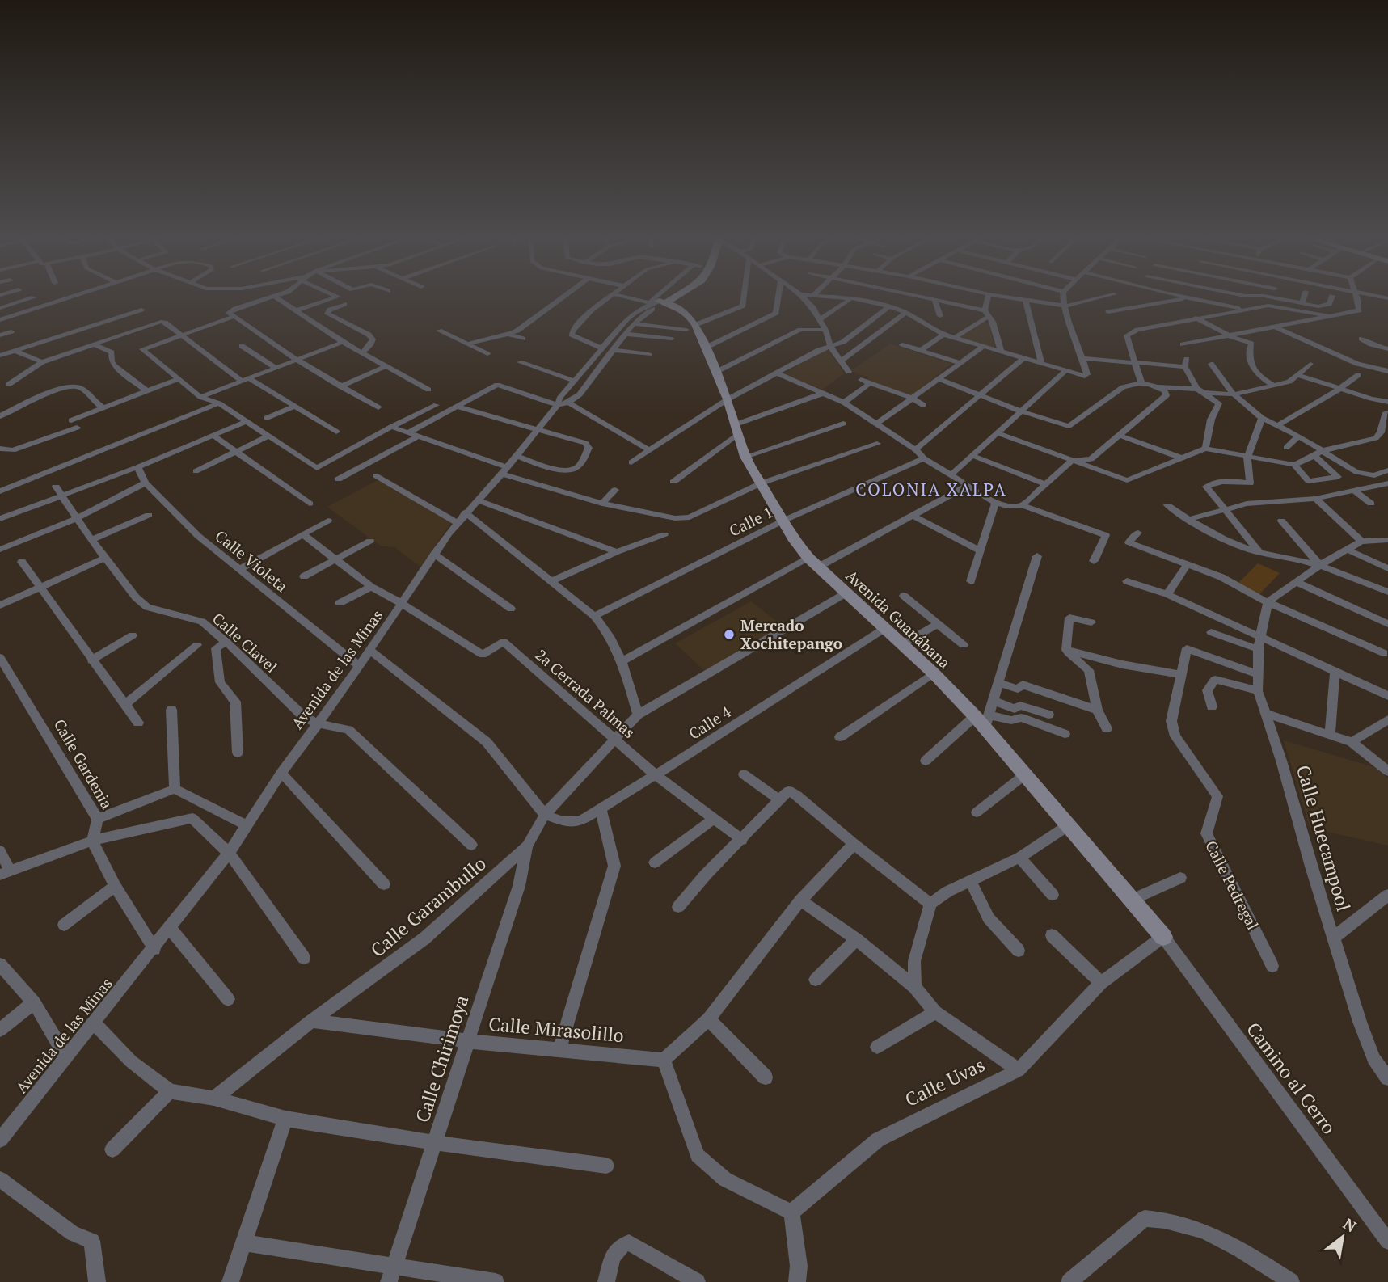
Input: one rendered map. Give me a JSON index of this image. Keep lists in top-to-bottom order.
{
  "streets": {
    "street": [
      "Calle 1",
      "Calle Violeta",
      "Avenida Guanábana",
      "Calle Clavel",
      "Avenida de las Minas",
      "2a Cerrada Palmas",
      "Calle 4",
      "Calle Gardenia",
      "Calle Huecampool",
      "Calle Pedregal",
      "Calle Garambullo",
      "Calle Mirasolillo",
      "Calle Chirimoya",
      "Camino al Cerro",
      "Calle Uvas"
    ]
  },
  "crossings": [
    ["Calle 1", "Avenida Guanábana"],
    ["Calle Violeta", "Avenida de las Minas"],
    ["Avenida Guanábana", "Avenida de las Minas"],
    ["Avenida Guanábana", "Calle 4"],
    ["Avenida Guanábana", "Calle Garambullo"],
    ["Avenida Guanábana", "Camino al Cerro"],
    ["Avenida Guanábana", "Calle Uvas"],
    ["Calle Clavel", "Avenida de las Minas"],
    ["Avenida de las Minas", "2a Cerrada Palmas"],
    ["2a Cerrada Palmas", "Calle 4"],
    ["2a Cerrada Palmas", "Calle Garambullo"],
    ["Calle 4", "Calle Garambullo"],
    ["Calle Huecampool", "Calle Pedregal"],
    ["Calle Garambullo", "Calle Mirasolillo"],
    ["Calle Garambullo", "Calle Chirimoya"],
    ["Calle Mirasolillo", "Calle Chirimoya"],
    ["Camino al Cerro", "Calle Uvas"]
  ],
  "districts": ["COLONIA XALPA"],
  "places": ["Mercado Xochitepango"],
  "north": "top right"
}
